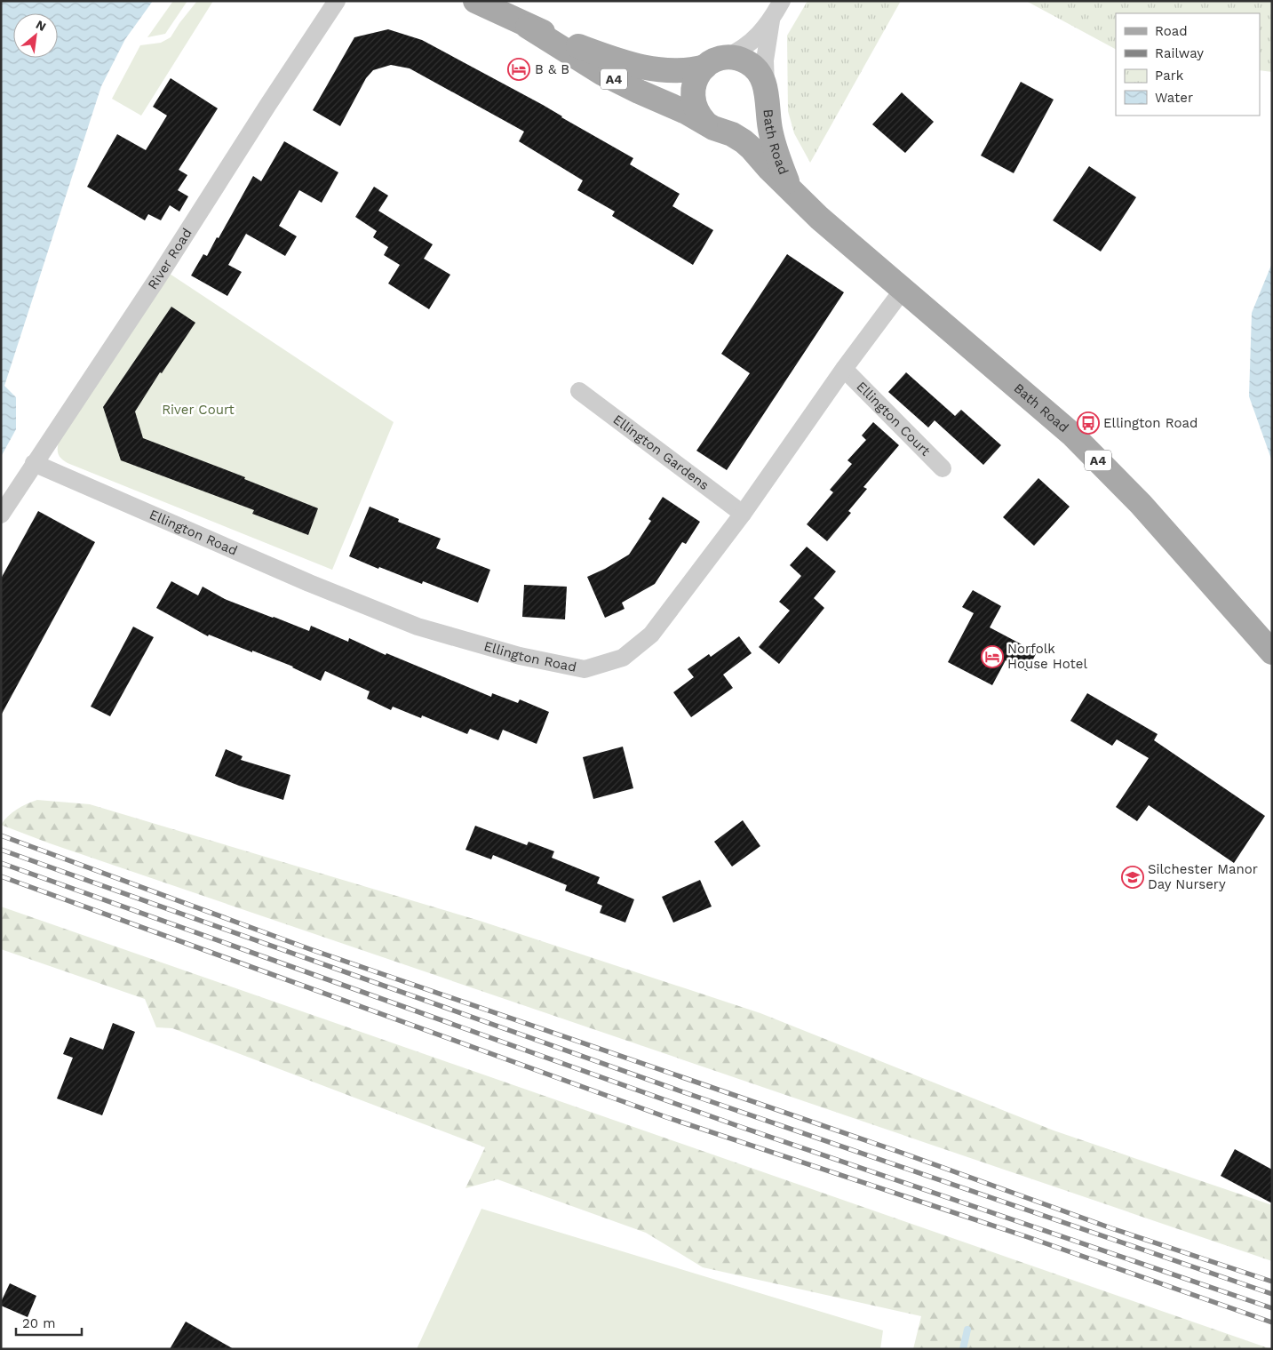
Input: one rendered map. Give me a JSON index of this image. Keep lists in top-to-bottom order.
{
  "streets": {
    "main road": ["A4", "Bath Road"],
    "street": [
      "River Road",
      "Ellington Court",
      "Ellington Gardens",
      "Ellington Road"
    ]
  },
  "crossings": [
    ["Bath Road", "Ellington Road"],
    ["River Road", "Ellington Road"],
    ["Ellington Court", "Ellington Road"],
    ["Ellington Gardens", "Ellington Road"]
  ],
  "parks": ["River Court"],
  "places": {
    "hotel": ["B & B", "Norfolk House Hotel"],
    "bus stop": ["Ellington Road"],
    "school or university": ["Silchester Manor Day Nursery"]
  },
  "legend": [
    "Road",
    "Railway",
    "Park",
    "Water"
  ],
  "scale_bar": "20 m",
  "north": "top right"
}
